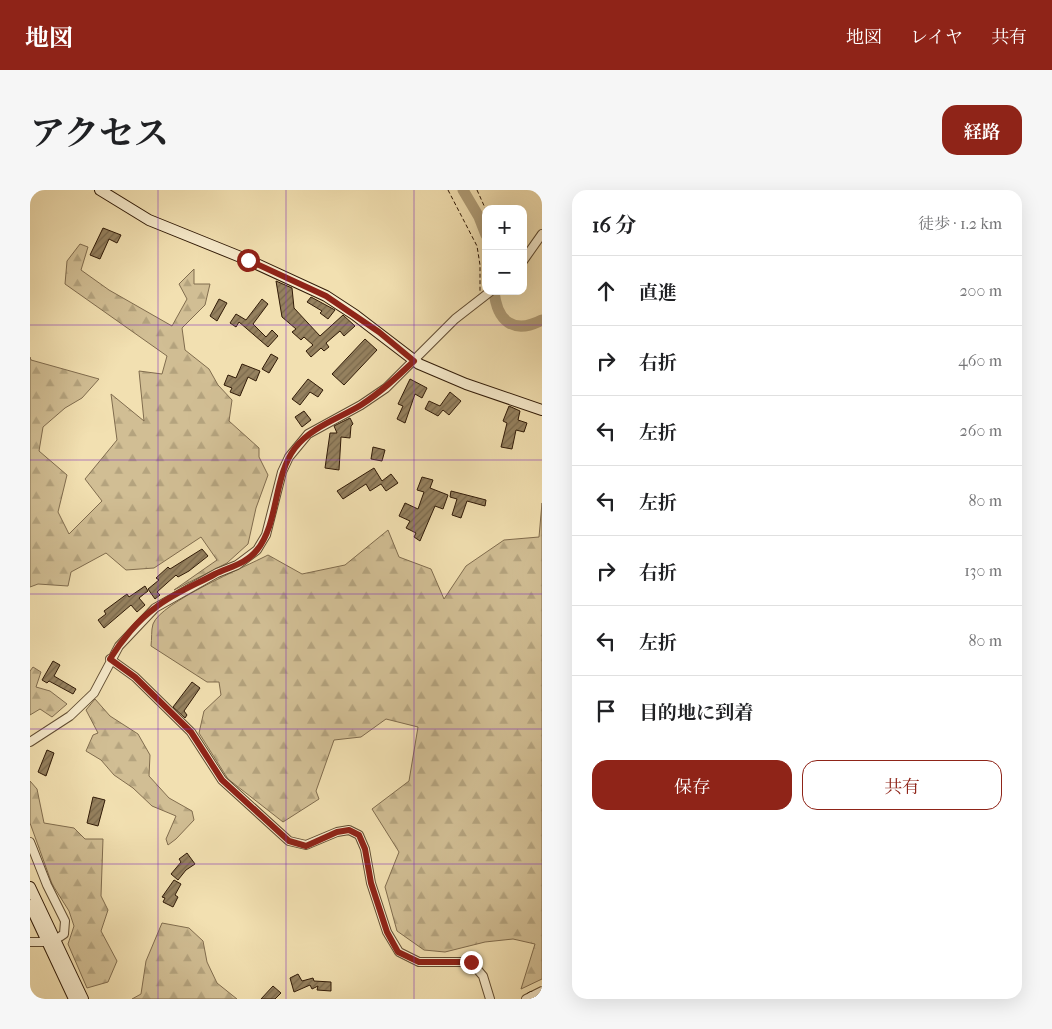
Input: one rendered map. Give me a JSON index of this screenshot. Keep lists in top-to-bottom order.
{
  "page": {
    "header": "地図",
    "nav": ["地図", "レイヤ", "共有"],
    "title": "アクセス",
    "buttons": [
      "経路",
      ["保存", "共有"]
    ],
    "heading": ["16 分", "徒歩 · 1.2 km"],
    "map_buttons": ["+", "−"],
    "list": [
      ["直進", "200 m"],
      ["右折", "460 m"],
      ["左折", "260 m"],
      ["左折", "80 m"],
      ["右折", "130 m"],
      ["左折", "80 m"],
      "目的地に到着"
    ]
  }
}
